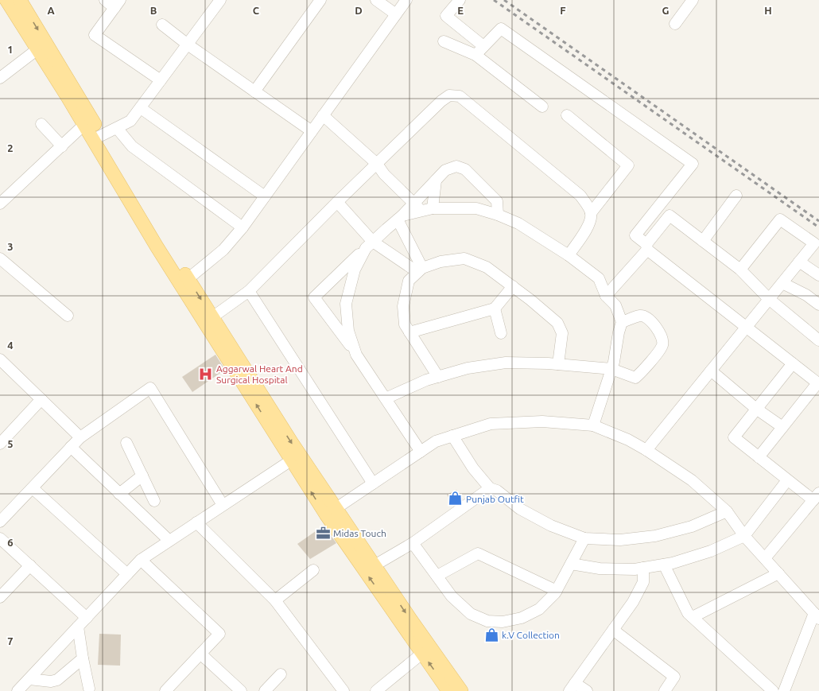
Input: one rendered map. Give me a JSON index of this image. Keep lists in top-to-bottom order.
{
  "places": {
    "hospital": ["Aggarwal Heart And Surgical Hospital"],
    "shop": ["Punjab Outfit", "k.V Collection"],
    "office": ["Midas Touch"]
  },
  "grid": {
    "columns": [
      "A",
      "B",
      "C",
      "D",
      "E",
      "F",
      "G",
      "H"
    ],
    "rows": [
      "1",
      "2",
      "3",
      "4",
      "5",
      "6",
      "7"
    ]
  }
}
